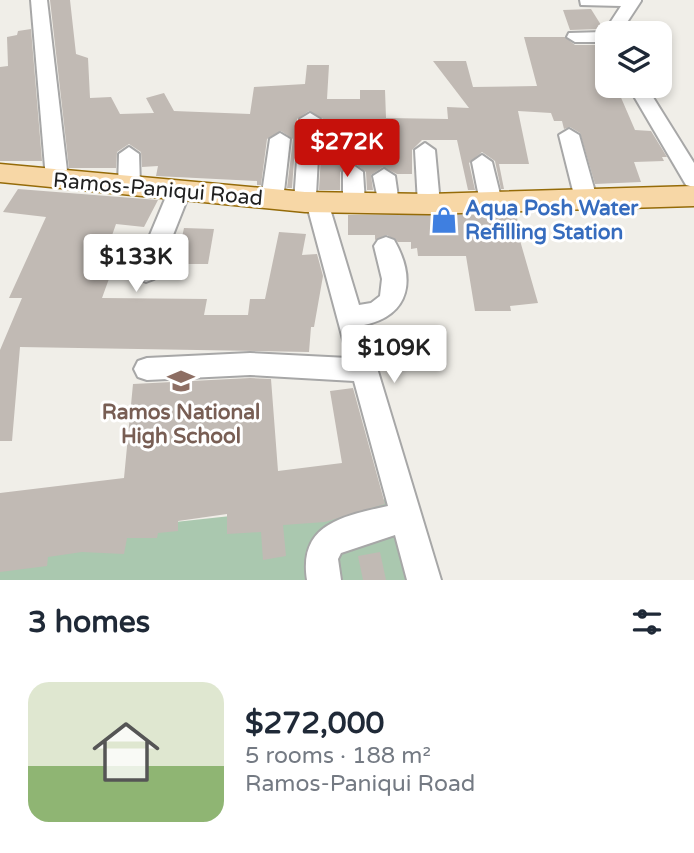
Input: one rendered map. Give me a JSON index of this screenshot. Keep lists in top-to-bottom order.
{
  "streets": {
    "main road": ["Ramos-Paniqui Road"]
  },
  "places": {
    "shop": ["Aqua Posh Water Refilling Station"],
    "school or university": ["Ramos National High School"]
  },
  "page": {
    "price": ["$272K", "$133K", "$109K"],
    "heading": "3 homes",
    "list": [
      {
        "name": "$272,000",
        "note": "5 rooms · 188 m² · Ramos-Paniqui Road"
      }
    ]
  }
}
